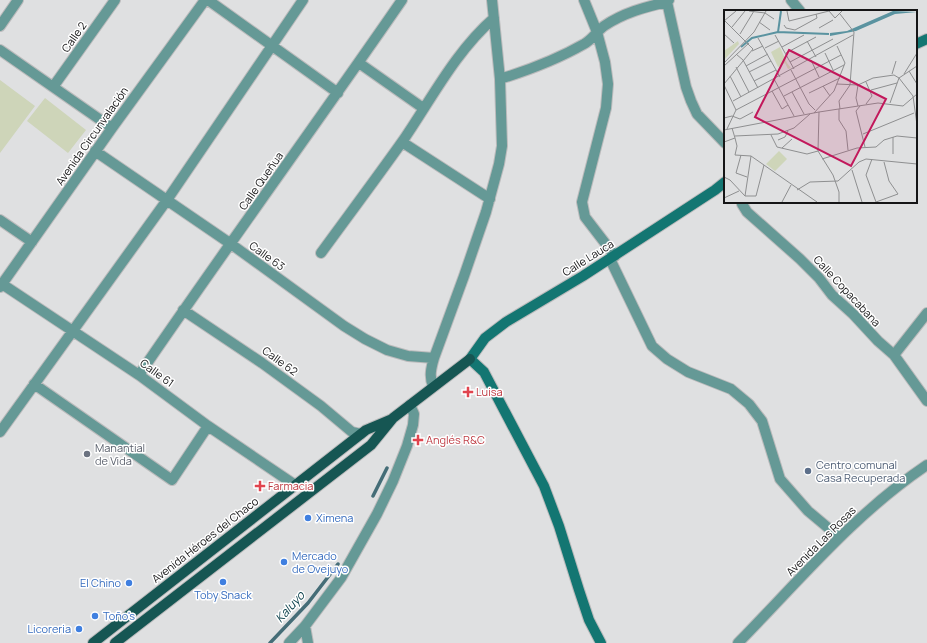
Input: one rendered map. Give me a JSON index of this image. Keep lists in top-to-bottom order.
{
  "streets": {
    "main road": ["Avenida Héroes del Chaco"],
    "street": [
      "Calle 2",
      "Avenida Circunvalación",
      "Calle Queñua",
      "Calle 63",
      "Calle Lauca",
      "Calle Copacabana",
      "Calle 62",
      "Calle 61",
      "Avenida Las Rosas"
    ]
  },
  "crossings": [
    ["Avenida Circunvalación", "Calle 63"],
    ["Avenida Circunvalación", "Calle 61"],
    ["Calle Queñua", "Calle 63"],
    ["Calle Queñua", "Calle 62"],
    ["Calle Queñua", "Calle 61"],
    ["Calle Lauca", "Avenida Héroes del Chaco"],
    ["Calle 62", "Avenida Héroes del Chaco"],
    ["Calle 61", "Avenida Héroes del Chaco"]
  ],
  "water": ["Kaluyo"],
  "places": {
    "health": ["Luisa", "Anglés R&C", "Farmacia"],
    "other": [
      "Manantial de Vida",
      "Centro comunal Casa Recuperada",
      "Ximena",
      "Mercado de Ovejuyo",
      "Toby Snack",
      "El Chino",
      "Toño's",
      "Licoreria"
    ]
  }
}
